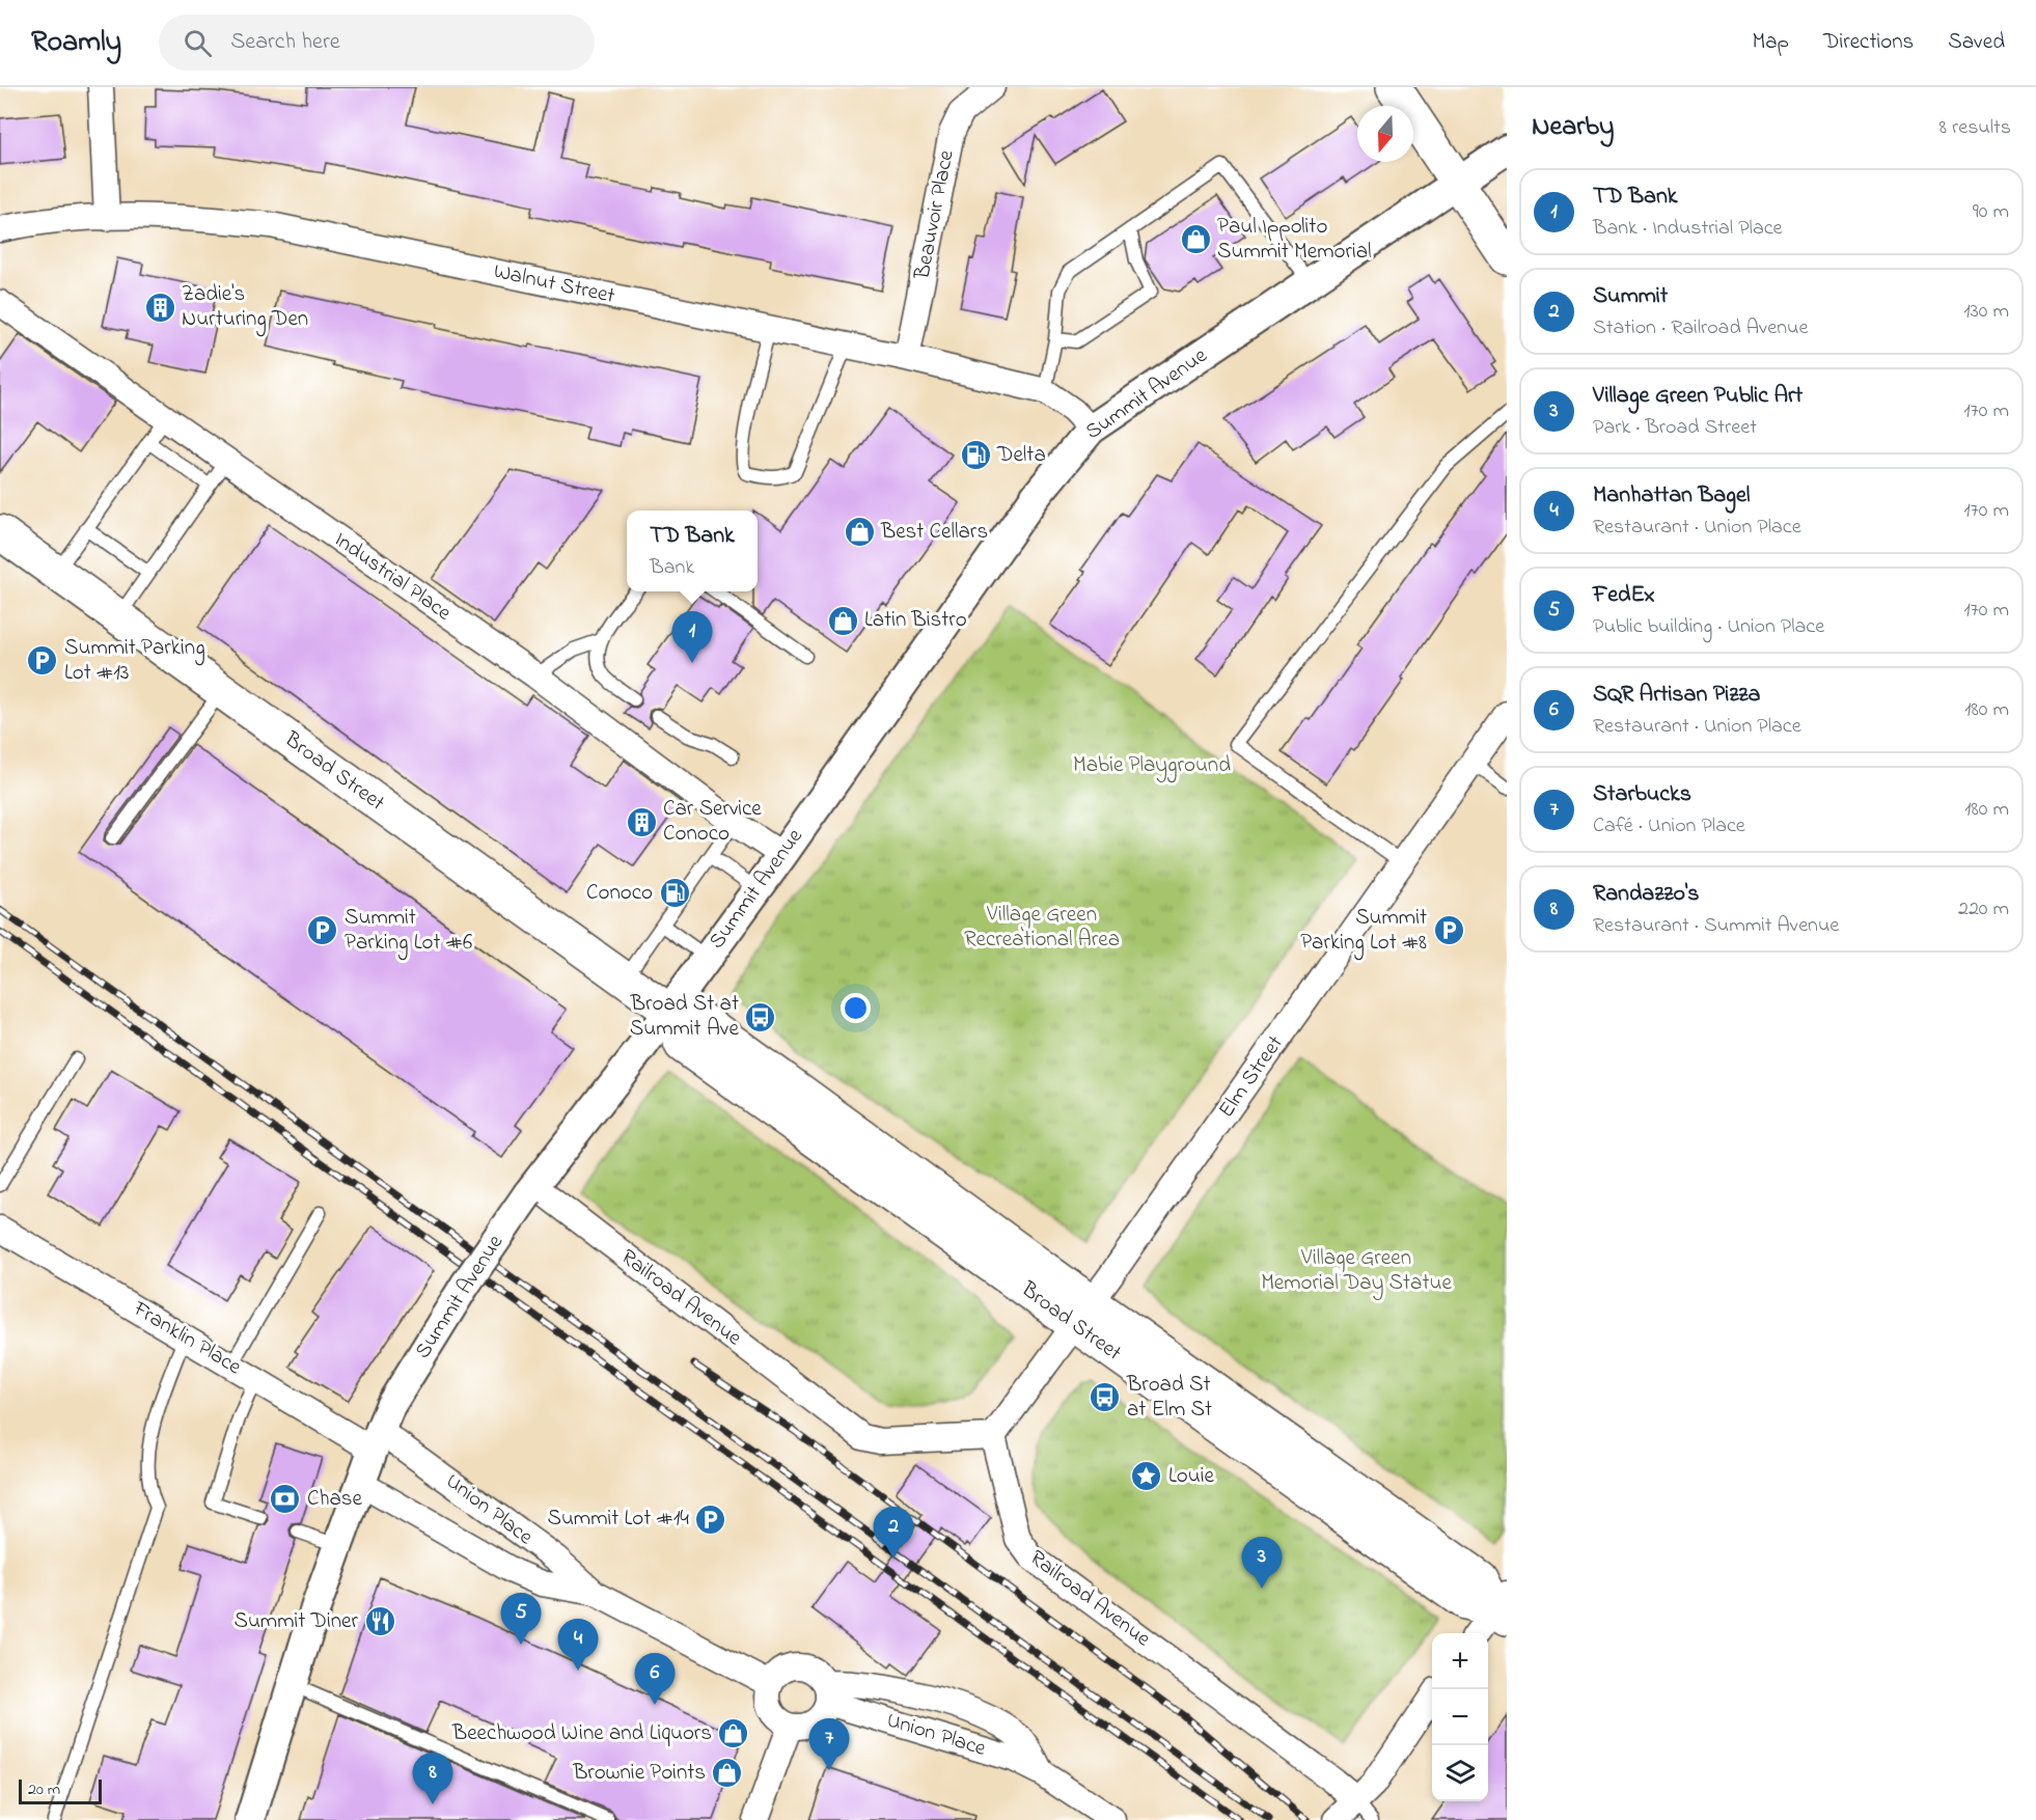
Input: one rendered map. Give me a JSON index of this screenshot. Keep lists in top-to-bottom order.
{
  "streets": {
    "main road": ["Broad Street"],
    "street": [
      "Beauvoir Place",
      "Walnut Street",
      "Summit Avenue",
      "Industrial Place",
      "Elm Street",
      "Railroad Avenue",
      "Franklin Place",
      "Union Place"
    ]
  },
  "crossings": [
    ["Beauvoir Place", "Walnut Street"],
    ["Walnut Street", "Summit Avenue"],
    ["Summit Avenue", "Industrial Place"],
    ["Summit Avenue", "Broad Street"],
    ["Summit Avenue", "Railroad Avenue"],
    ["Summit Avenue", "Franklin Place"],
    ["Summit Avenue", "Union Place"],
    ["Broad Street", "Elm Street"],
    ["Elm Street", "Railroad Avenue"],
    ["Franklin Place", "Union Place"]
  ],
  "parks": ["Mabie Playground", "Village Green Recreational Area", "Village Green Memorial Day Statue"],
  "places": {
    "shop": [
      "Paul Ippolito Summit Memorial",
      "Best Cellars",
      "Latin Bistro",
      "Beechwood Wine and Liquors",
      "Brownie Points"
    ],
    "building": ["Zadie's Nurturing Den", "Car Service Conoco"],
    "fuel station": ["Delta", "Conoco"],
    "parking": [
      "Summit Parking Lot #13",
      "Summit Parking Lot #6",
      "Summit Parking Lot #8",
      "Summit Lot #14"
    ],
    "bus stop": ["Broad St at Summit Ave", "Broad St at Elm St"],
    "place": ["Louie"],
    "bank": ["Chase"],
    "restaurant": ["Summit Diner"]
  },
  "scale_bar": "20 m",
  "north": "bottom",
  "page": {
    "header": "Roamly",
    "search": "Search here",
    "nav": ["Map", "Directions", "Saved"],
    "heading": ["Nearby", "8 results"],
    "list": [
      {
        "mark": "1",
        "name": "TD Bank",
        "note": "Bank · Industrial Place",
        "value": "90 m"
      },
      {
        "mark": "2",
        "name": "Summit",
        "note": "Station · Railroad Avenue",
        "value": "130 m"
      },
      {
        "mark": "3",
        "name": "Village Green Public Art",
        "note": "Park · Broad Street",
        "value": "170 m"
      },
      {
        "mark": "4",
        "name": "Manhattan Bagel",
        "note": "Restaurant · Union Place",
        "value": "170 m"
      },
      {
        "mark": "5",
        "name": "FedEx",
        "note": "Public building · Union Place",
        "value": "170 m"
      },
      {
        "mark": "6",
        "name": "SQR Artisan Pizza",
        "note": "Restaurant · Union Place",
        "value": "180 m"
      },
      {
        "mark": "7",
        "name": "Starbucks",
        "note": "Café · Union Place",
        "value": "180 m"
      },
      {
        "mark": "8",
        "name": "Randazzo's",
        "note": "Restaurant · Summit Avenue",
        "value": "220 m"
      }
    ],
    "popup": ["TD Bank", "Bank"],
    "pins": [
      "1",
      "2",
      "3",
      "5",
      "4",
      "6",
      "7",
      "8"
    ],
    "map_buttons": ["+", "−"],
    "scale": "20 m"
  }
}
